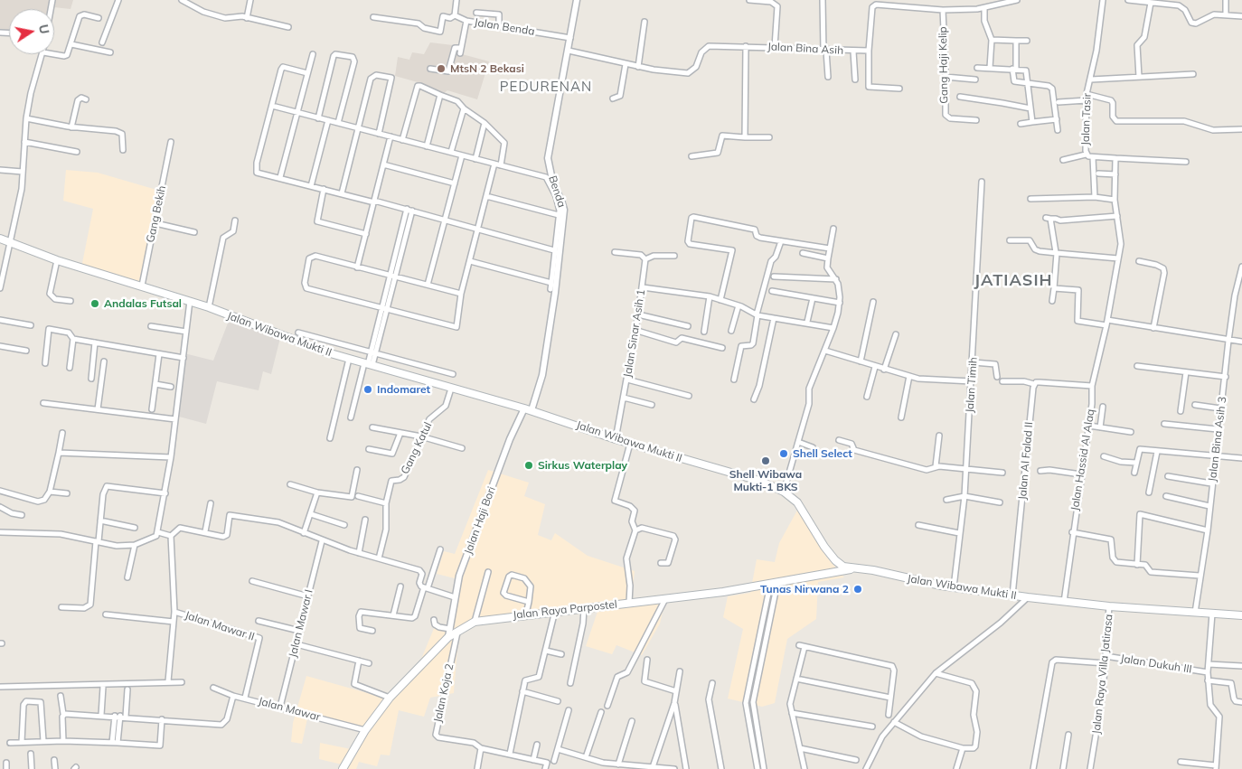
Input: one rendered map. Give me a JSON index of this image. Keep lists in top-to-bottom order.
{
  "streets": {
    "main road": ["Jalan Wibawa Mukti II", "Jalan Raya Parpostel"],
    "street": [
      "Jalan Benda",
      "Jalan Bina Asih",
      "Gang Haji Kelip",
      "Jalan Tasir",
      "Benda",
      "Gang Bekih",
      "Jalan Sinar Asih 1",
      "Jalan Timih",
      "Jalan Bina Asih 3",
      "Gang Katul",
      "Jalan Hassid Al Alaq",
      "Jalan Al Falad II",
      "Jalan Haji Bori",
      "Jalan Mawar I",
      "Jalan Mawar II",
      "Jalan Dukuh III",
      "Jalan Raya Villa Jatirasa",
      "Jalan Koja 2",
      "Jalan Mawar"
    ]
  },
  "crossings": [
    ["Jalan Benda", "Benda"],
    ["Jalan Bina Asih", "Benda"],
    ["Benda", "Jalan Wibawa Mukti II"],
    ["Benda", "Jalan Haji Bori"],
    ["Gang Bekih", "Jalan Wibawa Mukti II"],
    ["Jalan Sinar Asih 1", "Jalan Wibawa Mukti II"],
    ["Jalan Wibawa Mukti II", "Jalan Timih"],
    ["Jalan Wibawa Mukti II", "Jalan Bina Asih 3"],
    ["Jalan Wibawa Mukti II", "Gang Katul"],
    ["Jalan Wibawa Mukti II", "Jalan Hassid Al Alaq"],
    ["Jalan Wibawa Mukti II", "Jalan Al Falad II"],
    ["Jalan Wibawa Mukti II", "Jalan Haji Bori"],
    ["Jalan Wibawa Mukti II", "Jalan Raya Parpostel"],
    ["Jalan Wibawa Mukti II", "Jalan Raya Villa Jatirasa"],
    ["Jalan Haji Bori", "Jalan Raya Parpostel"],
    ["Jalan Haji Bori", "Jalan Koja 2"],
    ["Jalan Raya Parpostel", "Jalan Koja 2"],
    ["Jalan Raya Parpostel", "Jalan Mawar"],
    ["Jalan Mawar I", "Jalan Mawar"],
    ["Jalan Mawar II", "Jalan Mawar"],
    ["Jalan Dukuh III", "Jalan Raya Villa Jatirasa"]
  ],
  "districts": ["PEDURENAN", "JATIASIH"],
  "places": [
    "MtsN 2 Bekasi",
    "Andalas Futsal",
    "Indomaret",
    "Shell Select",
    "Shell Wibawa Mukti-1 BKS",
    "Sirkus Waterplay",
    "Tunas Nirwana 2"
  ],
  "north": "right"
}
